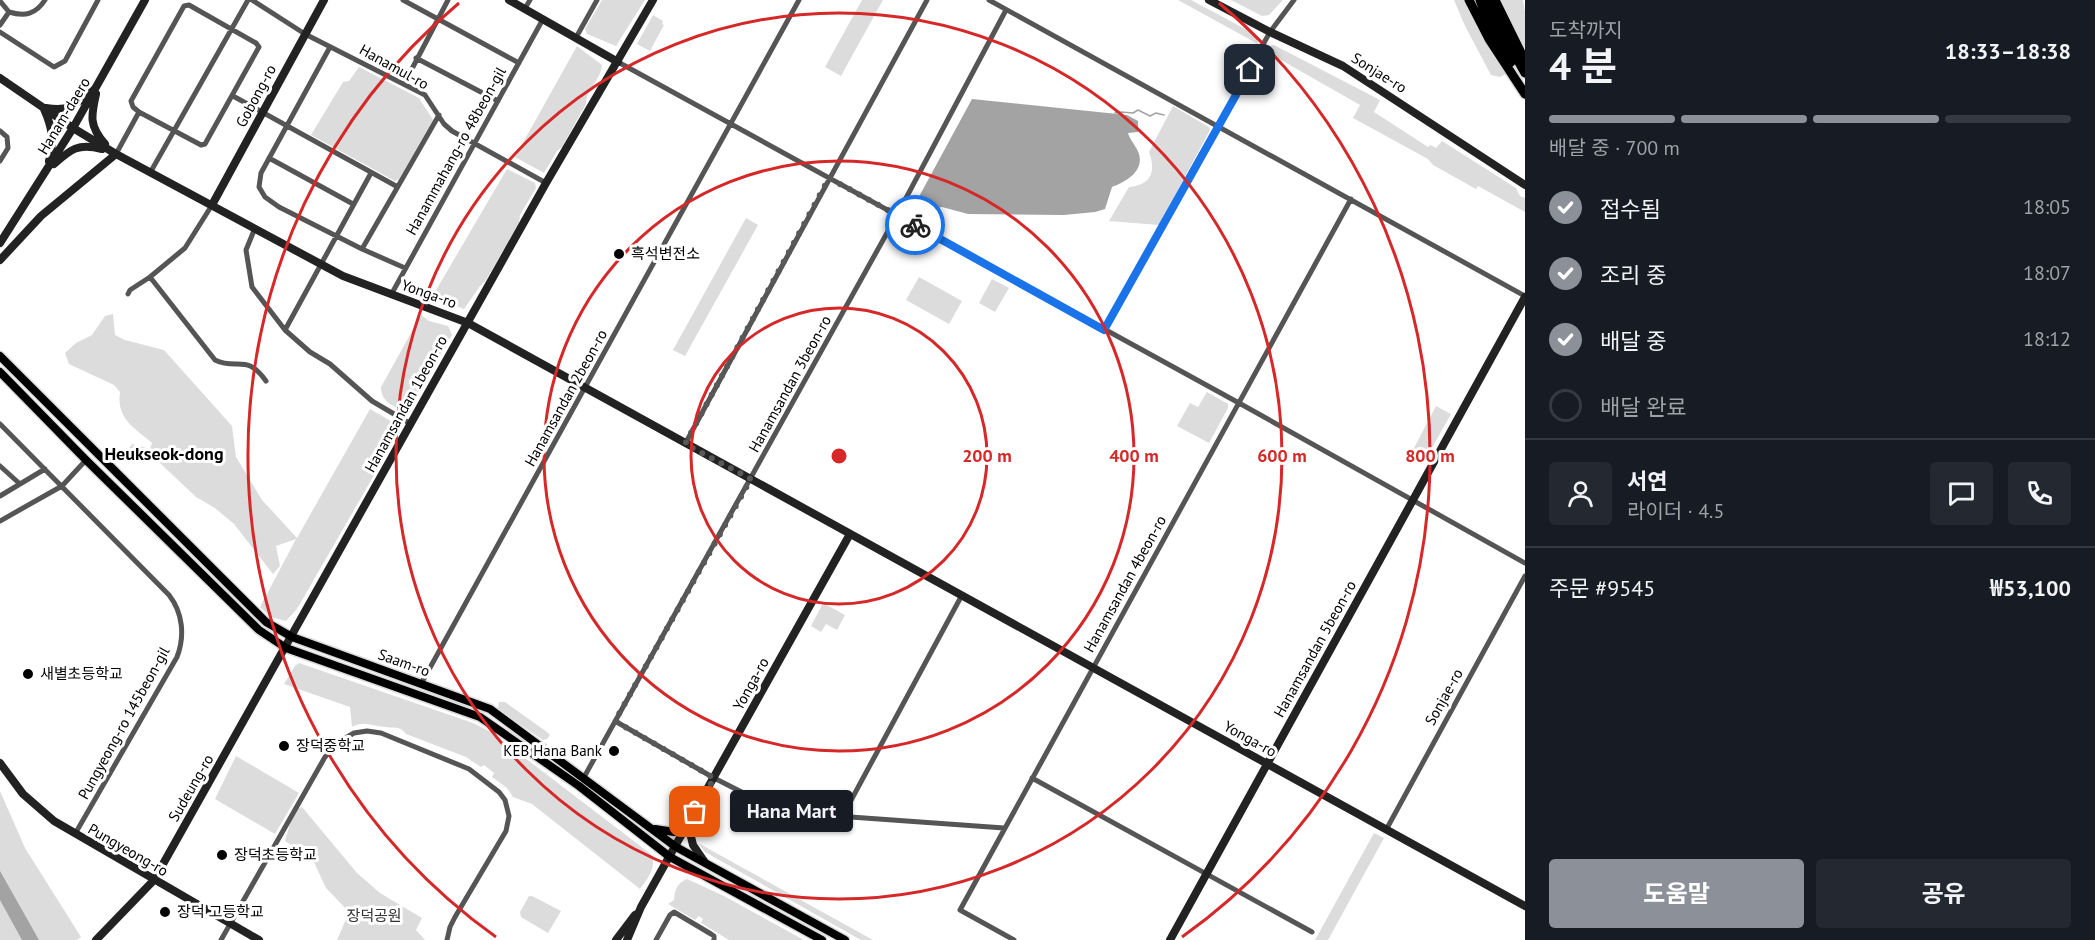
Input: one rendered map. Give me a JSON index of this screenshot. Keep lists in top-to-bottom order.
{
  "streets": {
    "main road": ["Saam-ro"],
    "street": [
      "Hanamul-ro",
      "Sonjae-ro",
      "Gobong-ro",
      "Hanam-daero",
      "Hanammahang-ro 48beon-gil",
      "Yonga-ro",
      "Hanamsandan 3beon-ro",
      "Hanamsandan 2beon-ro",
      "Hanamsandan 1beon-ro",
      "Hanamsandan 4beon-ro",
      "Hanamsandan 5beon-ro",
      "Pungyeong-ro 145beon-gil",
      "Sudeung-ro",
      "Pungyeong-ro"
    ]
  },
  "crossings": [
    ["Hanamul-ro", "Gobong-ro"],
    ["Hanamul-ro", "Hanammahang-ro 48beon-gil"],
    ["Hanamul-ro", "Hanamsandan 1beon-ro"],
    ["Sonjae-ro", "Yonga-ro"],
    ["Gobong-ro", "Yonga-ro"],
    ["Hanam-daero", "Yonga-ro"],
    ["Hanammahang-ro 48beon-gil", "Yonga-ro"],
    ["Yonga-ro", "Hanamsandan 3beon-ro"],
    ["Yonga-ro", "Hanamsandan 2beon-ro"],
    ["Yonga-ro", "Hanamsandan 1beon-ro"],
    ["Yonga-ro", "Hanamsandan 4beon-ro"],
    ["Yonga-ro", "Hanamsandan 5beon-ro"],
    ["Yonga-ro", "Saam-ro"],
    ["Hanamsandan 3beon-ro", "Saam-ro"],
    ["Hanamsandan 2beon-ro", "Saam-ro"],
    ["Hanamsandan 1beon-ro", "Saam-ro"],
    ["Hanamsandan 1beon-ro", "Sudeung-ro"],
    ["Saam-ro", "Sudeung-ro"],
    ["Pungyeong-ro 145beon-gil", "Pungyeong-ro"],
    ["Sudeung-ro", "Pungyeong-ro"]
  ],
  "districts": ["Heukseok-dong"],
  "parks": ["장덕공원"],
  "places": [
    "흑석변전소",
    "새별초등학교",
    "장덕중학교",
    "KEB Hana Bank",
    "Hana Mart",
    "장덕초등학교",
    "장덕 고등학교"
  ],
  "page": {
    "heading": ["4 분", "도착까지", "18:33–18:38"],
    "panel": [
      "서연",
      "라이더 · 4.5",
      "주문 #9545",
      "₩53,100"
    ],
    "bar": "배달 중 · 700 m",
    "list": [
      ["접수됨", "18:05"],
      ["조리 중", "18:07"],
      ["배달 중", "18:12"],
      "배달 완료"
    ],
    "bubble": "Hana Mart",
    "buttons": ["도움말", "공유"]
  },
  "rings": [
    "200 m",
    "400 m",
    "600 m",
    "800 m"
  ]
}
